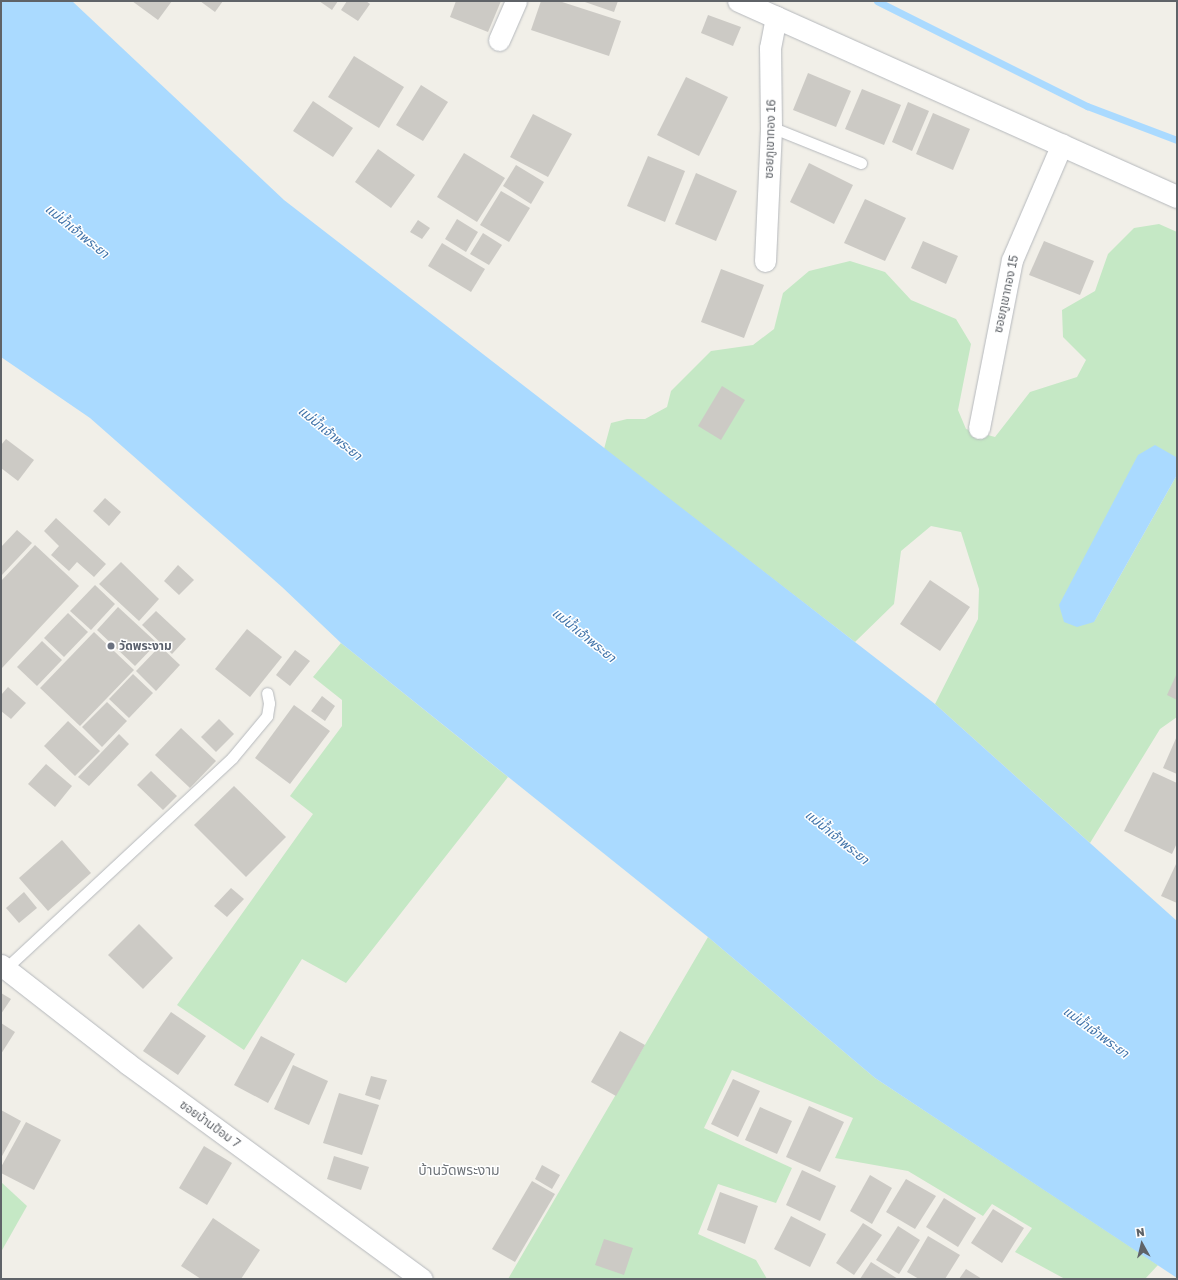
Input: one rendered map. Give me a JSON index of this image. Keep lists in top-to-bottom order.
{
  "streets": {
    "street": ["ซอยภูเขาทอง 16", "ซอยภูเขาทอง 15", "ซอยบ้านป้อม 7"]
  },
  "districts": ["บ้านวัดพระงาม"],
  "water": ["แม่น้ำเจ้าพระยา"],
  "places": ["วัดพระงาม"],
  "north": "top"
}
